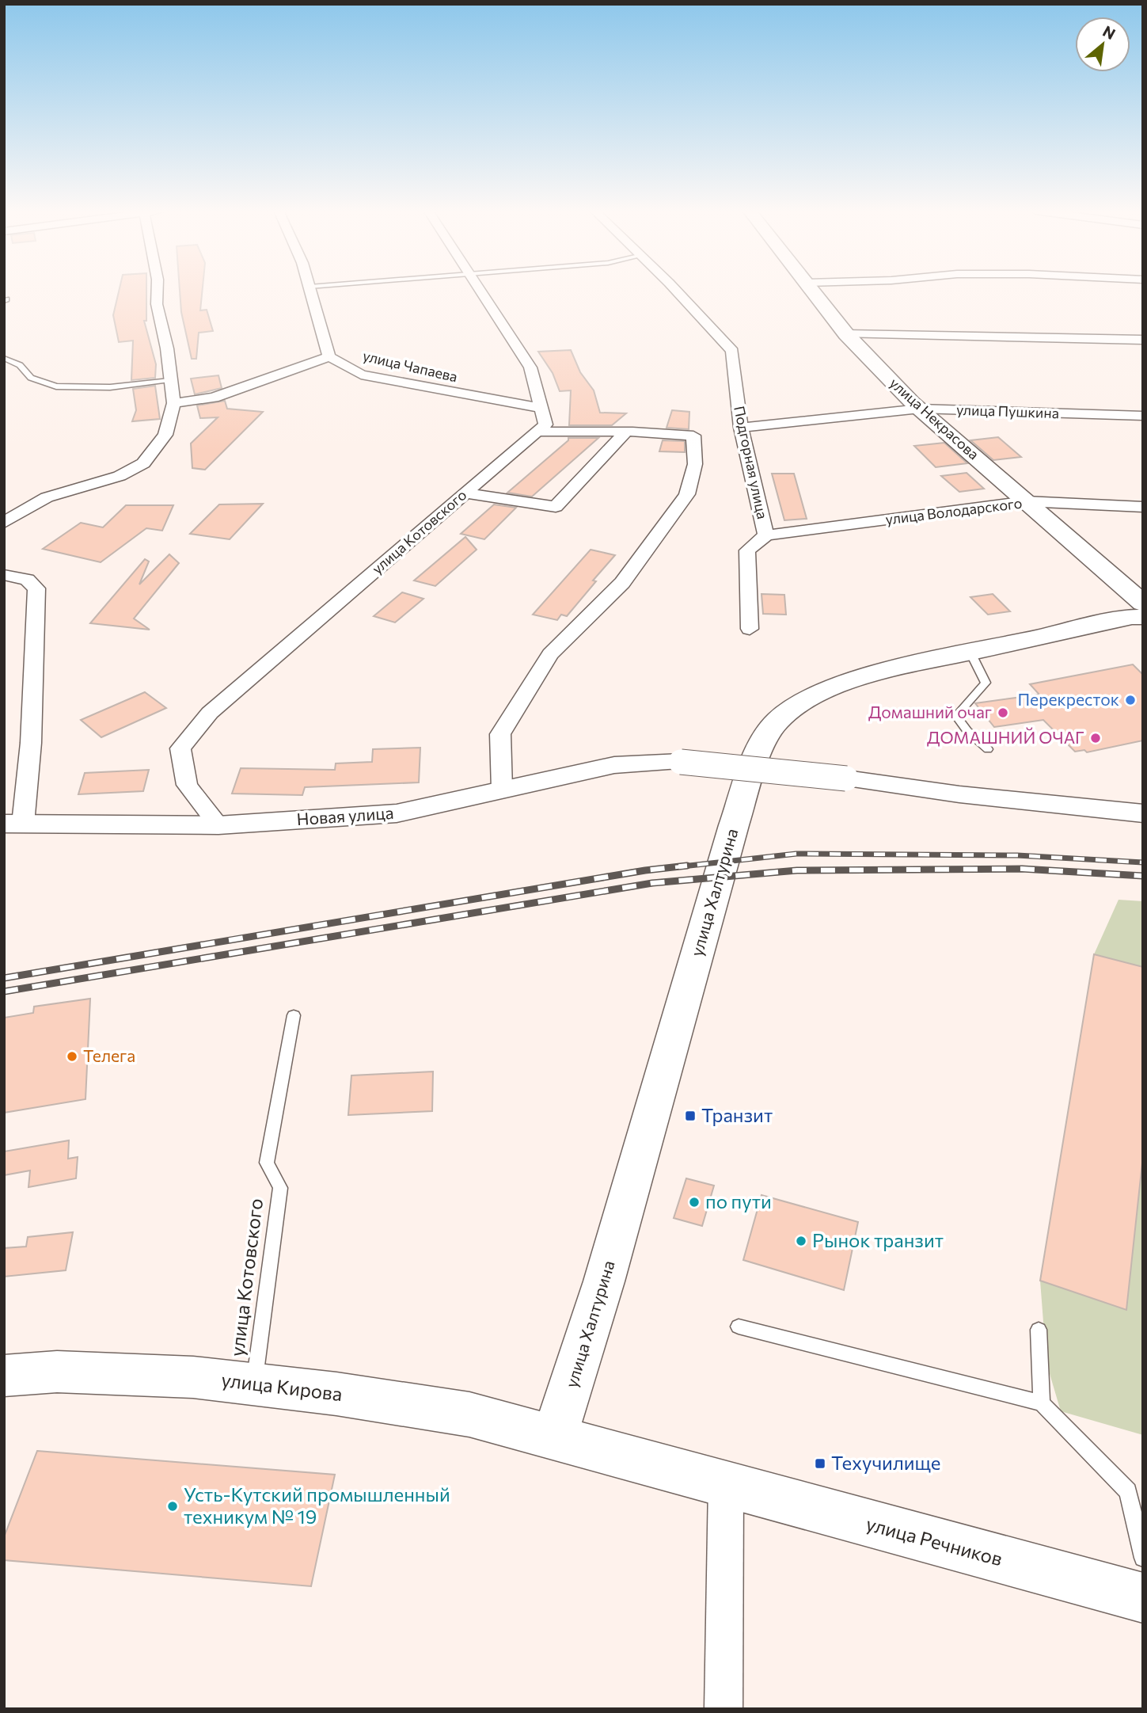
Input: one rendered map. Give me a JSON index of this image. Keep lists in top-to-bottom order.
{
  "streets": {
    "main road": [
      "улица Некрасова",
      "улица Халтурина",
      "улица Кирова",
      "улица Речников"
    ],
    "street": [
      "улица Чапаева",
      "улица Пушкина",
      "Подгорная улица",
      "улица Володарского",
      "улица Котовского",
      "Новая улица"
    ]
  },
  "crossings": [
    ["улица Пушкина", "улица Некрасова"],
    ["улица Пушкина", "Подгорная улица"],
    ["улица Некрасова", "улица Володарского"],
    ["Подгорная улица", "улица Володарского"],
    ["улица Котовского", "Новая улица"],
    ["улица Котовского", "улица Кирова"],
    ["улица Халтурина", "улица Кирова"],
    ["улица Кирова", "улица Речников"]
  ],
  "places": {
    "other": [
      "Перекресток",
      "Домашний очаг",
      "ДОМАШНИЙ ОЧАГ",
      "Телега",
      "по пути",
      "Рынок транзит",
      "Усть-Кутский промышленный техникум № 19"
    ],
    "transit": ["Транзит", "Техучилище"]
  },
  "north": "top right"
}
